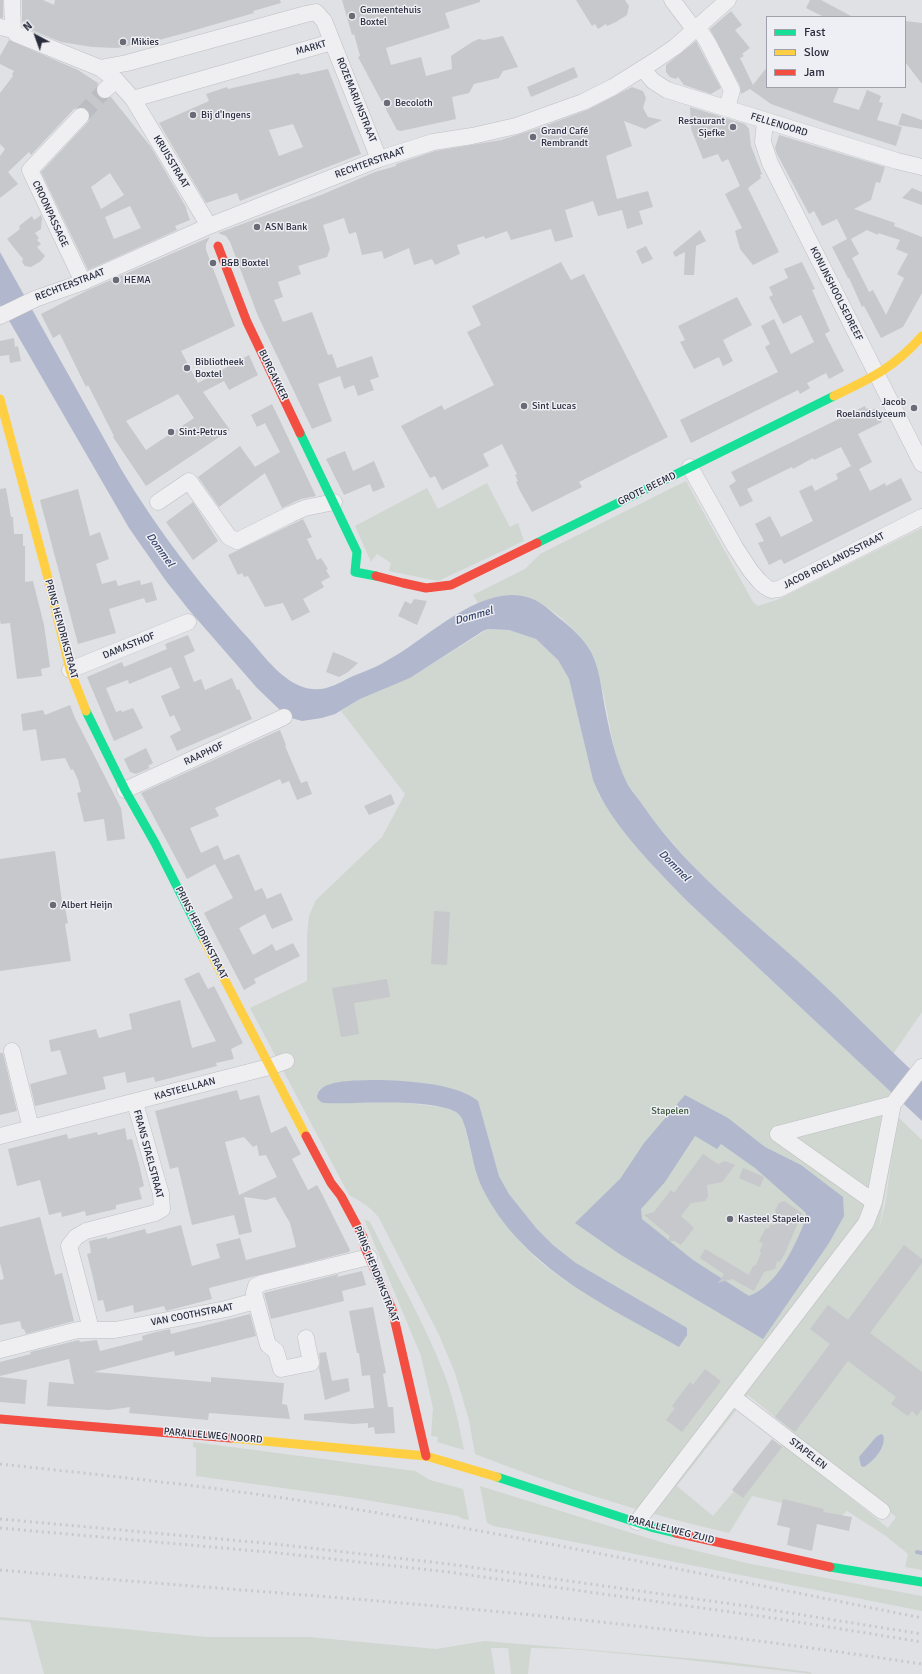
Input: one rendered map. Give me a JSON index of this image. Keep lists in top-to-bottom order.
{
  "streets": {
    "street": [
      "MARKT",
      "ROZEMARIJNSTRAAT",
      "FELLENOORD",
      "KRUISSTRAAT",
      "RECHTERSTRAAT",
      "CROONPASSAGE",
      "KONIJNSHOOLSEDREEF",
      "BURGAKKER",
      "GROTE BEEMD",
      "JACOB ROELANDSSTRAAT",
      "PRINS HENDRIKSTRAAT",
      "DAMASTHOF",
      "RAAPHOF",
      "KASTEELLAAN",
      "FRANS STAELSTRAAT",
      "VAN COOTHSTRAAT",
      "PARALLELWEG NOORD",
      "STAPELEN",
      "PARALLELWEG ZUID"
    ]
  },
  "crossings": [
    ["MARKT", "ROZEMARIJNSTRAAT"],
    ["MARKT", "KRUISSTRAAT"],
    ["ROZEMARIJNSTRAAT", "RECHTERSTRAAT"],
    ["FELLENOORD", "RECHTERSTRAAT"],
    ["FELLENOORD", "KONIJNSHOOLSEDREEF"],
    ["KRUISSTRAAT", "RECHTERSTRAAT"],
    ["RECHTERSTRAAT", "CROONPASSAGE"],
    ["KONIJNSHOOLSEDREEF", "GROTE BEEMD"],
    ["BURGAKKER", "GROTE BEEMD"],
    ["GROTE BEEMD", "JACOB ROELANDSSTRAAT"],
    ["PRINS HENDRIKSTRAAT", "DAMASTHOF"],
    ["PRINS HENDRIKSTRAAT", "RAAPHOF"],
    ["PRINS HENDRIKSTRAAT", "KASTEELLAAN"],
    ["PRINS HENDRIKSTRAAT", "PARALLELWEG NOORD"],
    ["PRINS HENDRIKSTRAAT", "PARALLELWEG ZUID"],
    ["KASTEELLAAN", "FRANS STAELSTRAAT"],
    ["FRANS STAELSTRAAT", "VAN COOTHSTRAAT"],
    ["PARALLELWEG NOORD", "PARALLELWEG ZUID"]
  ],
  "water": ["Dommel"],
  "parks": ["Stapelen"],
  "places": [
    "Gemeentehuis Boxtel",
    "Mikies",
    "Becoloth",
    "Bij d'Ingens",
    "Restaurant Sjefke",
    "Grand Café Rembrandt",
    "ASN Bank",
    "B&B Boxtel",
    "HEMA",
    "Bibliotheek Boxtel",
    "Sint Lucas",
    "Jacob Roelandslyceum",
    "Sint-Petrus",
    "Albert Heijn",
    "Kasteel Stapelen"
  ],
  "legend": ["Fast", "Slow", "Jam"],
  "north": "top left"
}
